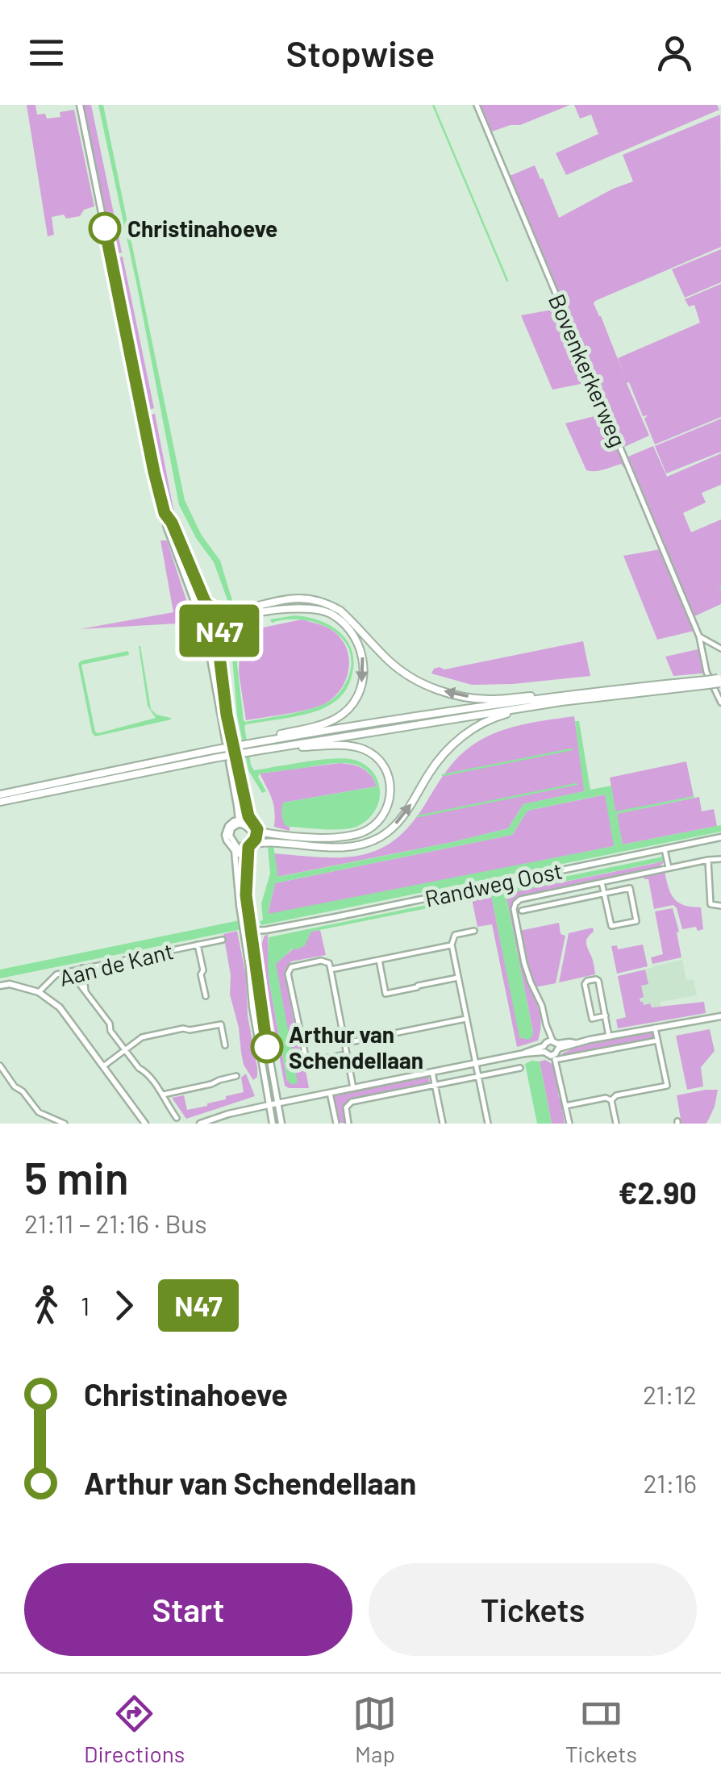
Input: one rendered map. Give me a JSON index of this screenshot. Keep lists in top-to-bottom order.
{
  "streets": {
    "main road": ["Randweg Oost"],
    "street": ["Bovenkerkerweg", "Aan de Kant"]
  },
  "places": ["Christinahoeve", "Arthur van Schendellaan"],
  "lines": ["bus line N47"],
  "page": {
    "header": "Stopwise",
    "on_map": "N47",
    "heading": ["5 min", "21:11 – 21:16 · Bus", "€2.90"],
    "legs": ["1", "N47"],
    "list": [
      {
        "name": "Christinahoeve",
        "value": "21:12"
      },
      {
        "name": "Arthur van Schendellaan",
        "value": "21:16"
      }
    ],
    "buttons": ["Start", "Tickets"],
    "tabs": ["Directions", "Map", "Tickets"]
  }
}
